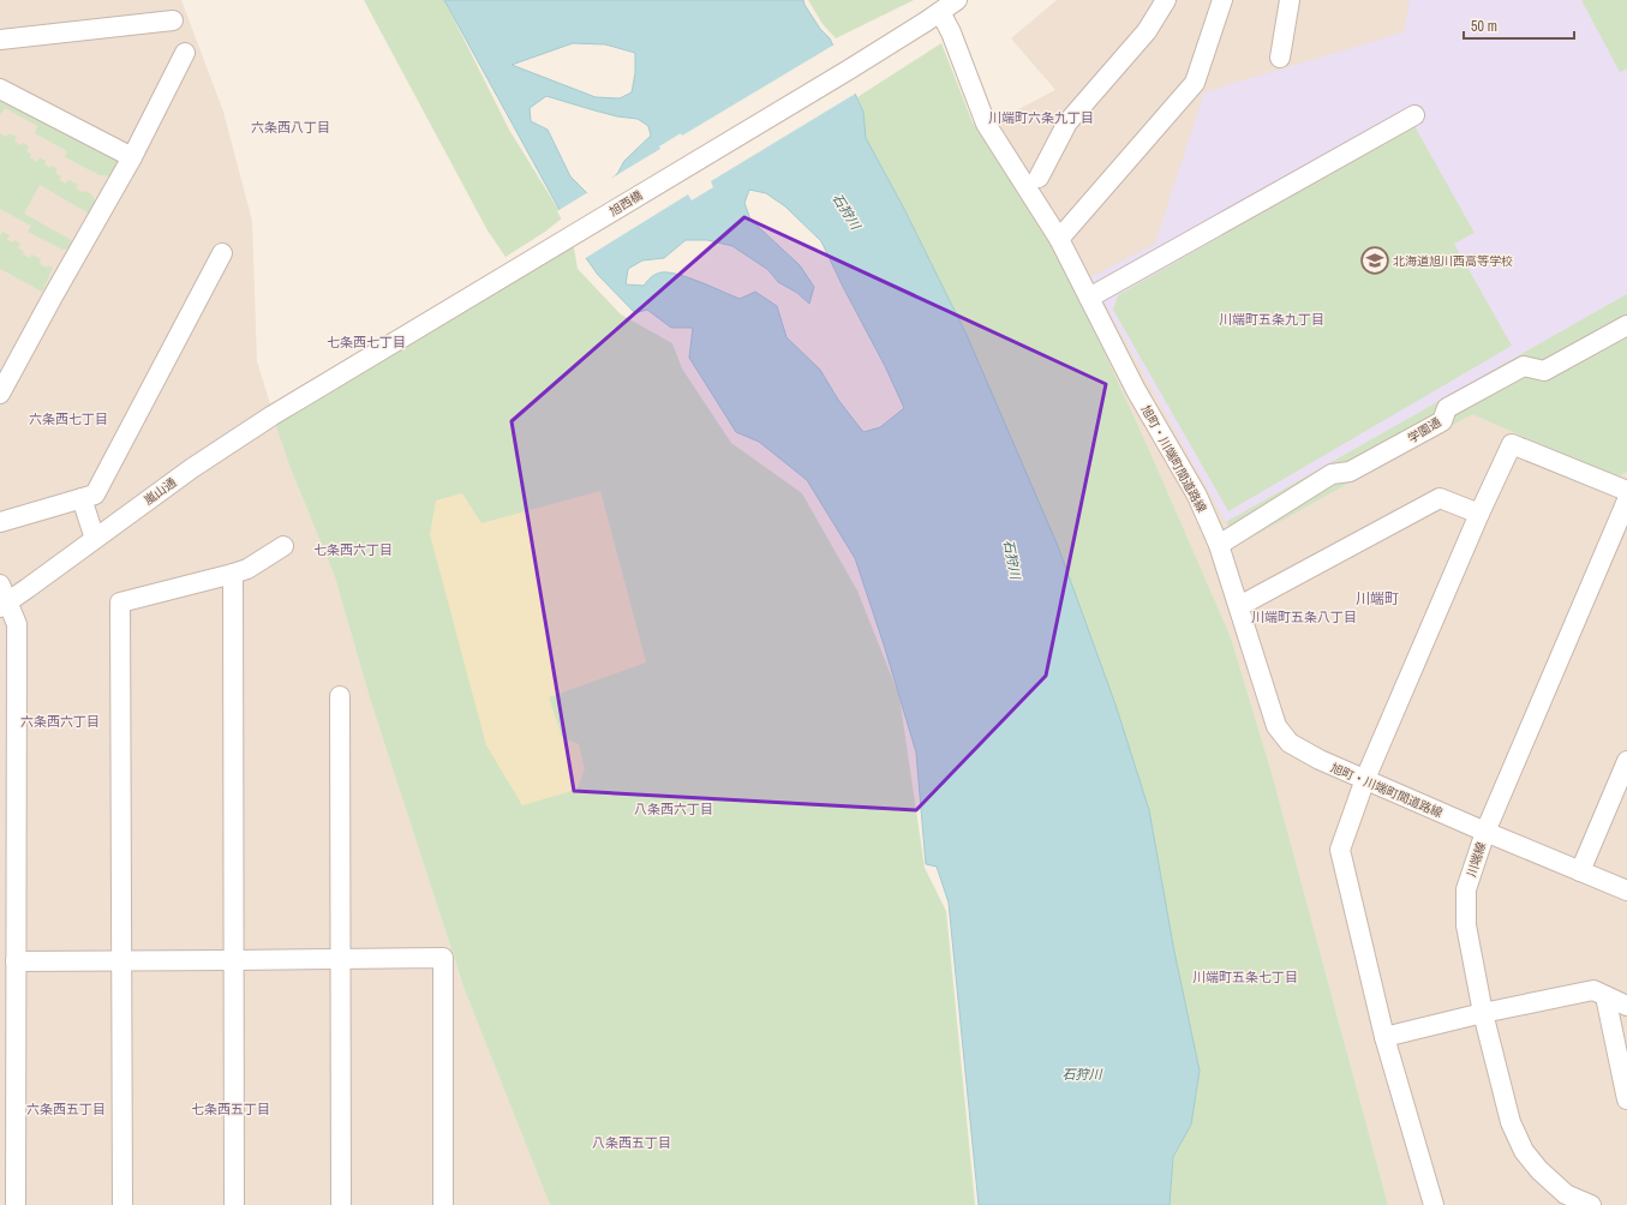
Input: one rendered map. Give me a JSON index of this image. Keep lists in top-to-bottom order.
{
  "streets": {
    "street": [
      "旭西橋",
      "学園通",
      "旭町・川端町間道路線",
      "嵐山通",
      "川端線"
    ]
  },
  "crossings": [
    ["旭西橋", "旭町・川端町間道路線"],
    ["旭西橋", "嵐山通"],
    ["学園通", "旭町・川端町間道路線"],
    ["旭町・川端町間道路線", "川端線"]
  ],
  "districts": [
    "川端町六条九丁目",
    "六条西八丁目",
    "川端町五条九丁目",
    "七条西七丁目",
    "六条西七丁目",
    "七条西六丁目",
    "川端町",
    "川端町五条八丁目",
    "六条西六丁目",
    "八条西六丁目",
    "川端町五条七丁目",
    "六条西五丁目",
    "七条西五丁目",
    "八条西五丁目"
  ],
  "water": ["石狩川"],
  "places": {
    "school or university": ["北海道旭川西高等学校"]
  },
  "scale_bar": "50 m"
}
